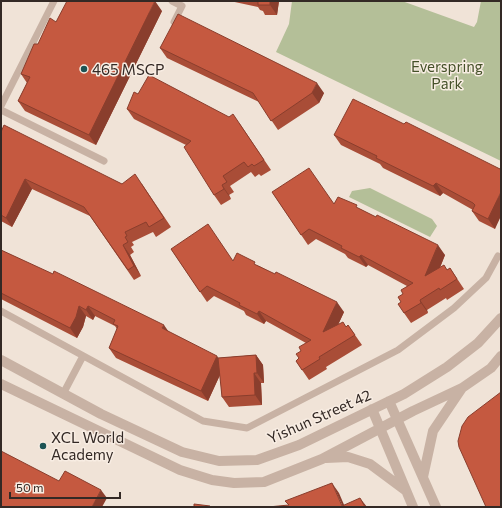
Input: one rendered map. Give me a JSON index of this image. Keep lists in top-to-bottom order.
{
  "streets": {
    "street": ["Yishun Street 42"]
  },
  "parks": ["Everspring Park"],
  "places": ["465 MSCP", "XCL World Academy"],
  "scale_bar": "50 m"
}
